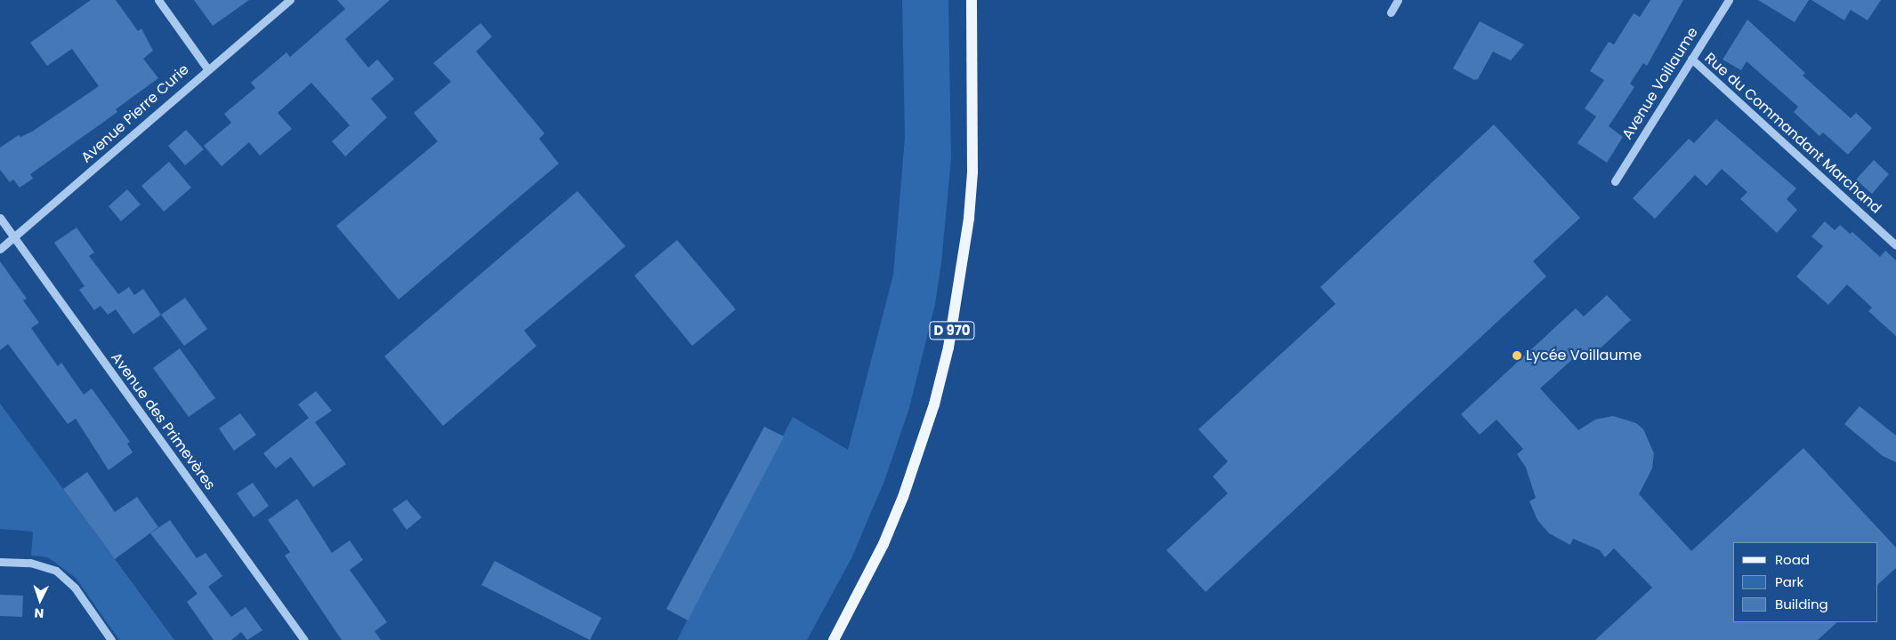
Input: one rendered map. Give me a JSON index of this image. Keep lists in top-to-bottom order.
{
  "streets": {
    "main road": ["D 970"],
    "street": [
      "Avenue Voillaume",
      "Avenue Pierre Curie",
      "Rue du Commandant Marchand",
      "Avenue des Primevères"
    ]
  },
  "crossings": [
    ["Avenue Voillaume", "Rue du Commandant Marchand"],
    ["Avenue Pierre Curie", "Avenue des Primevères"]
  ],
  "places": ["Lycée Voillaume"],
  "legend": ["Road", "Park", "Building"],
  "north": "bottom"
}
